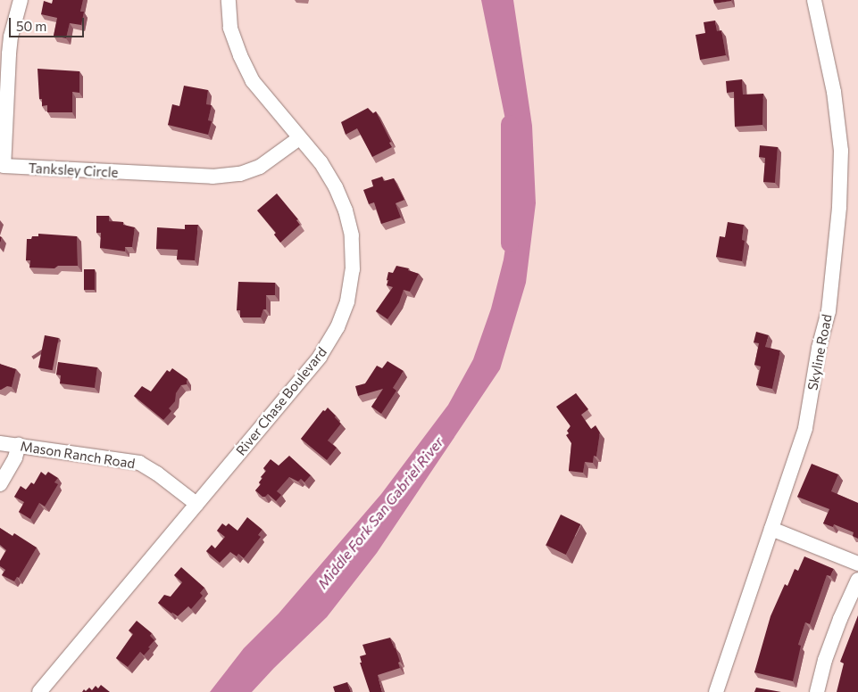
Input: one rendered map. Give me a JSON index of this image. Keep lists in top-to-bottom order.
{
  "streets": {
    "street": [
      "Tanksley Circle",
      "Skyline Road",
      "River Chase Boulevard",
      "Mason Ranch Road"
    ]
  },
  "crossings": [
    ["Tanksley Circle", "River Chase Boulevard"],
    ["River Chase Boulevard", "Mason Ranch Road"]
  ],
  "water": ["Middle Fork San Gabriel River"],
  "scale_bar": "50 m"
}
